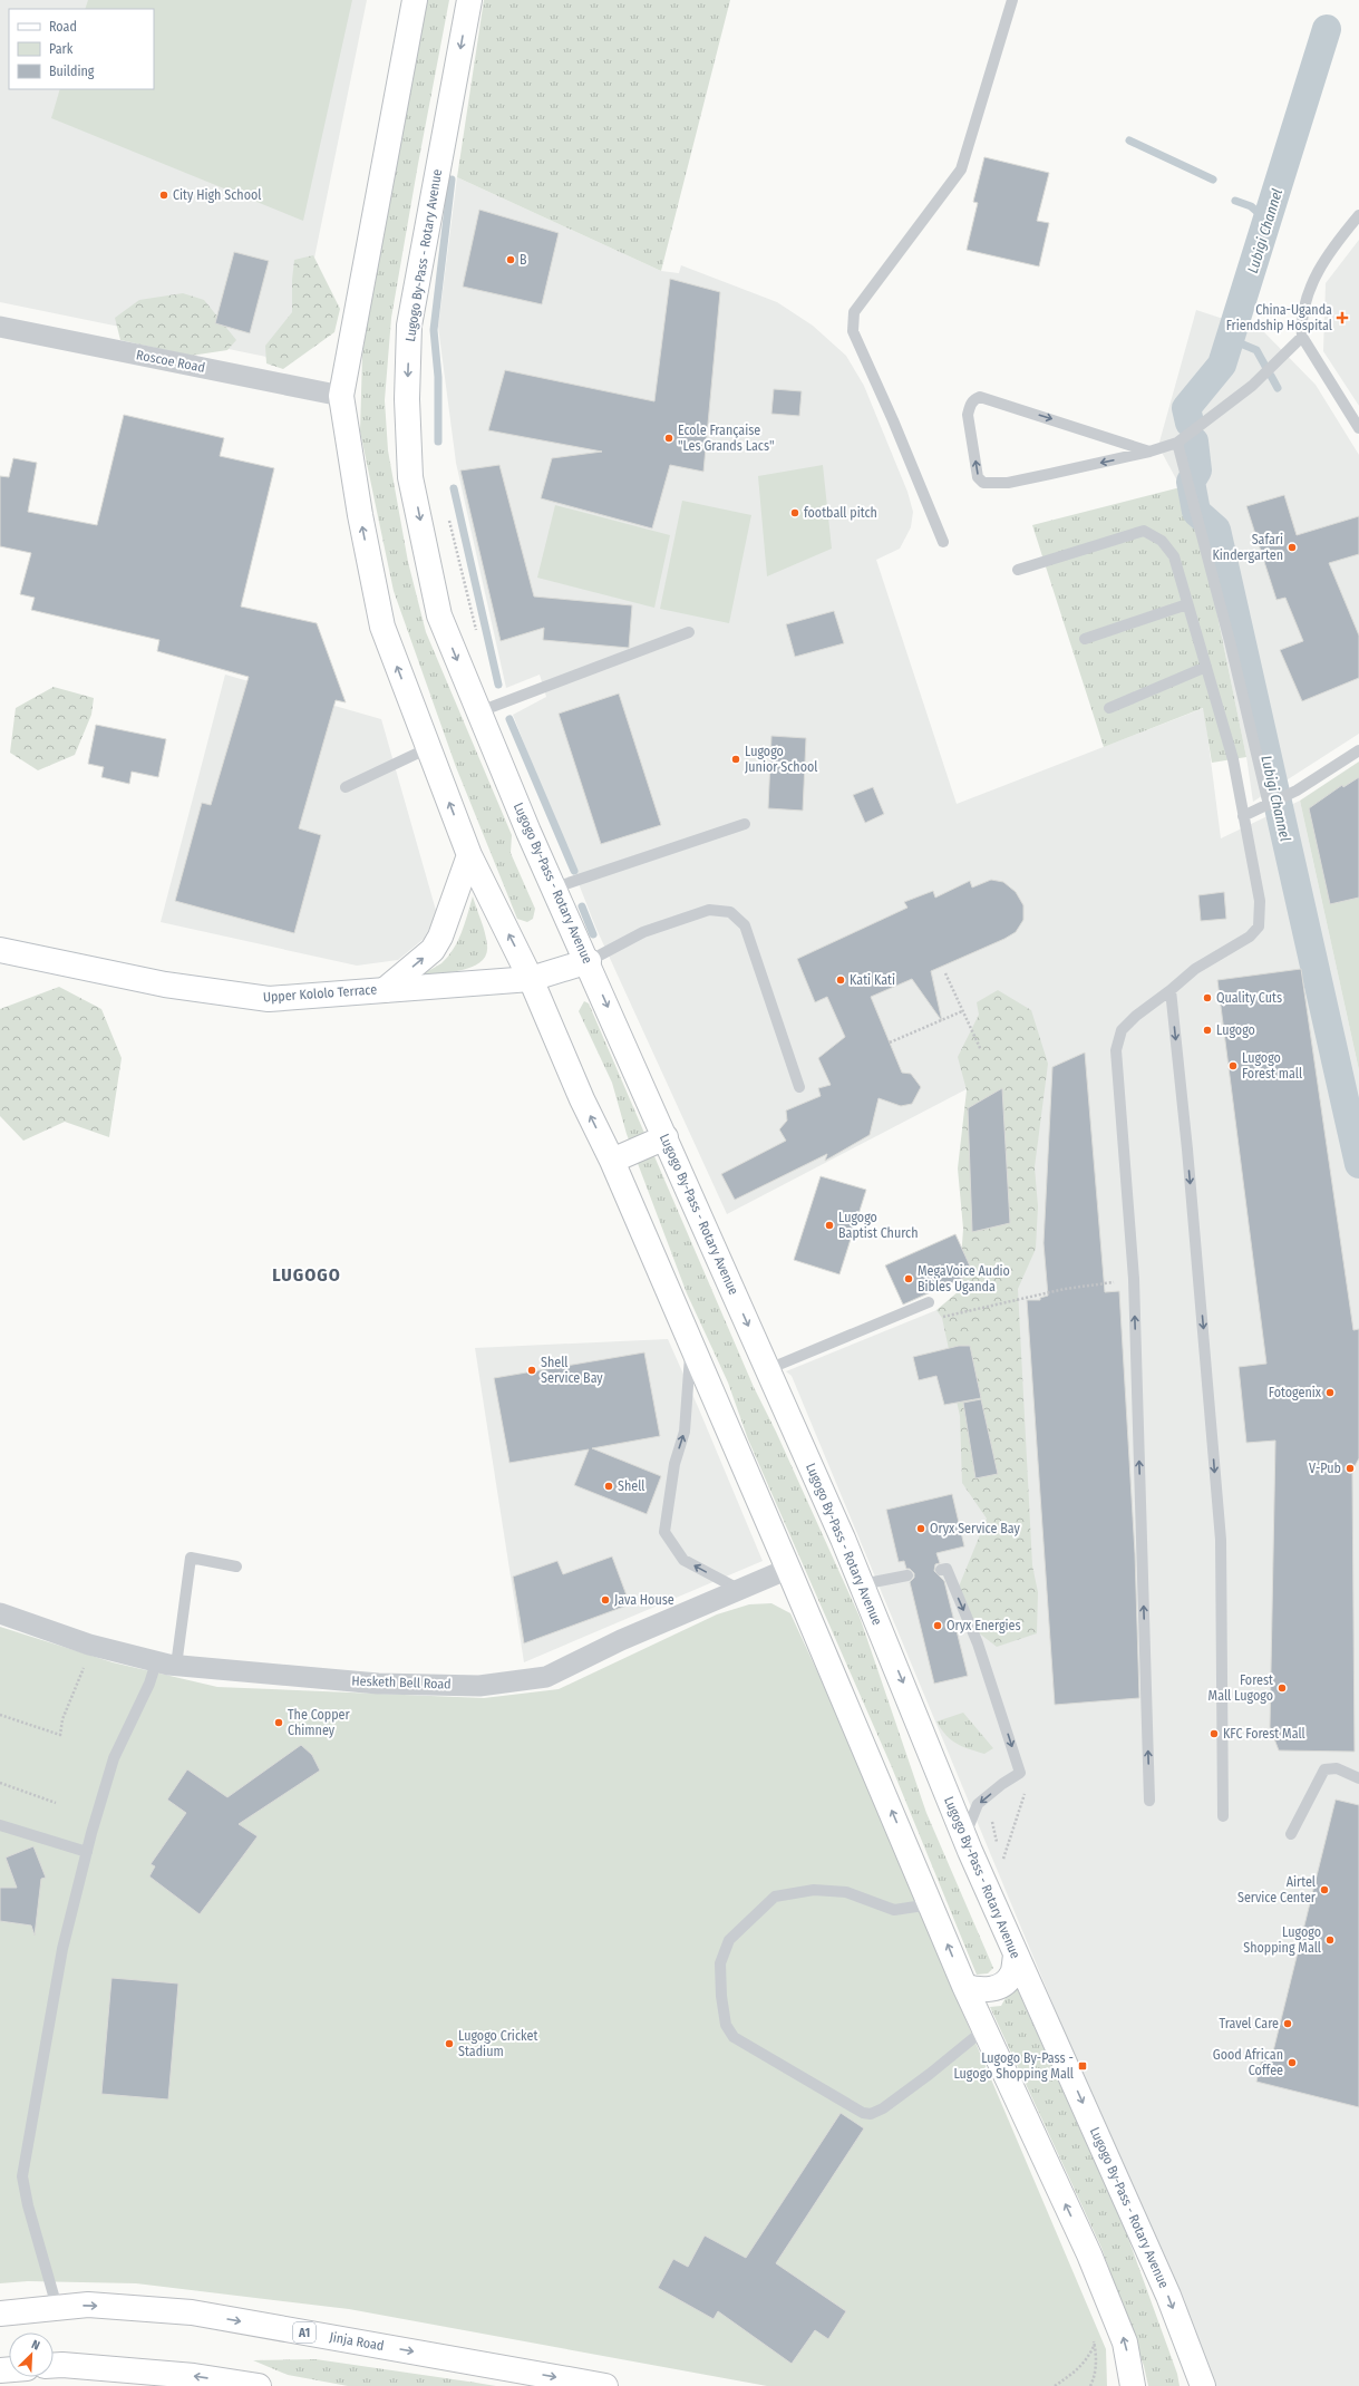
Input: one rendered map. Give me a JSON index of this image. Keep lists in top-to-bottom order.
{
  "streets": {
    "main road": [
      "Lugogo By-Pass - Rotary Avenue",
      "Upper Kololo Terrace",
      "A1",
      "Jinja Road"
    ],
    "street": ["Roscoe Road", "Hesketh Bell Road"]
  },
  "crossings": [
    ["Lugogo By-Pass - Rotary Avenue", "Upper Kololo Terrace"]
  ],
  "districts": ["LUGOGO"],
  "water": ["Lubigi Channel"],
  "places": {
    "other": [
      "City High School",
      "B",
      "Ecole Française \"Les Grands Lacs\"",
      "football pitch",
      "Safari Kindergarten",
      "Lugogo Junior School",
      "Kati Kati",
      "Quality Cuts",
      "Lugogo",
      "Lugogo Forest mall",
      "Lugogo Baptist Church",
      "MegaVoice Audio Bibles Uganda",
      "Shell Service Bay",
      "Fotogenix",
      "V-Pub",
      "Shell",
      "Oryx Service Bay",
      "Java House",
      "Oryx Energies",
      "Forest Mall Lugogo",
      "The Copper Chimney",
      "KFC Forest Mall",
      "Airtel Service Center",
      "Lugogo Shopping Mall",
      "Travel Care",
      "Lugogo Cricket Stadium",
      "Good African Coffee"
    ],
    "health": ["China-Uganda Friendship Hospital"],
    "transit": ["Lugogo By-Pass - Lugogo Shopping Mall"]
  },
  "legend": ["Road", "Park", "Building"],
  "north": "top right"
}
